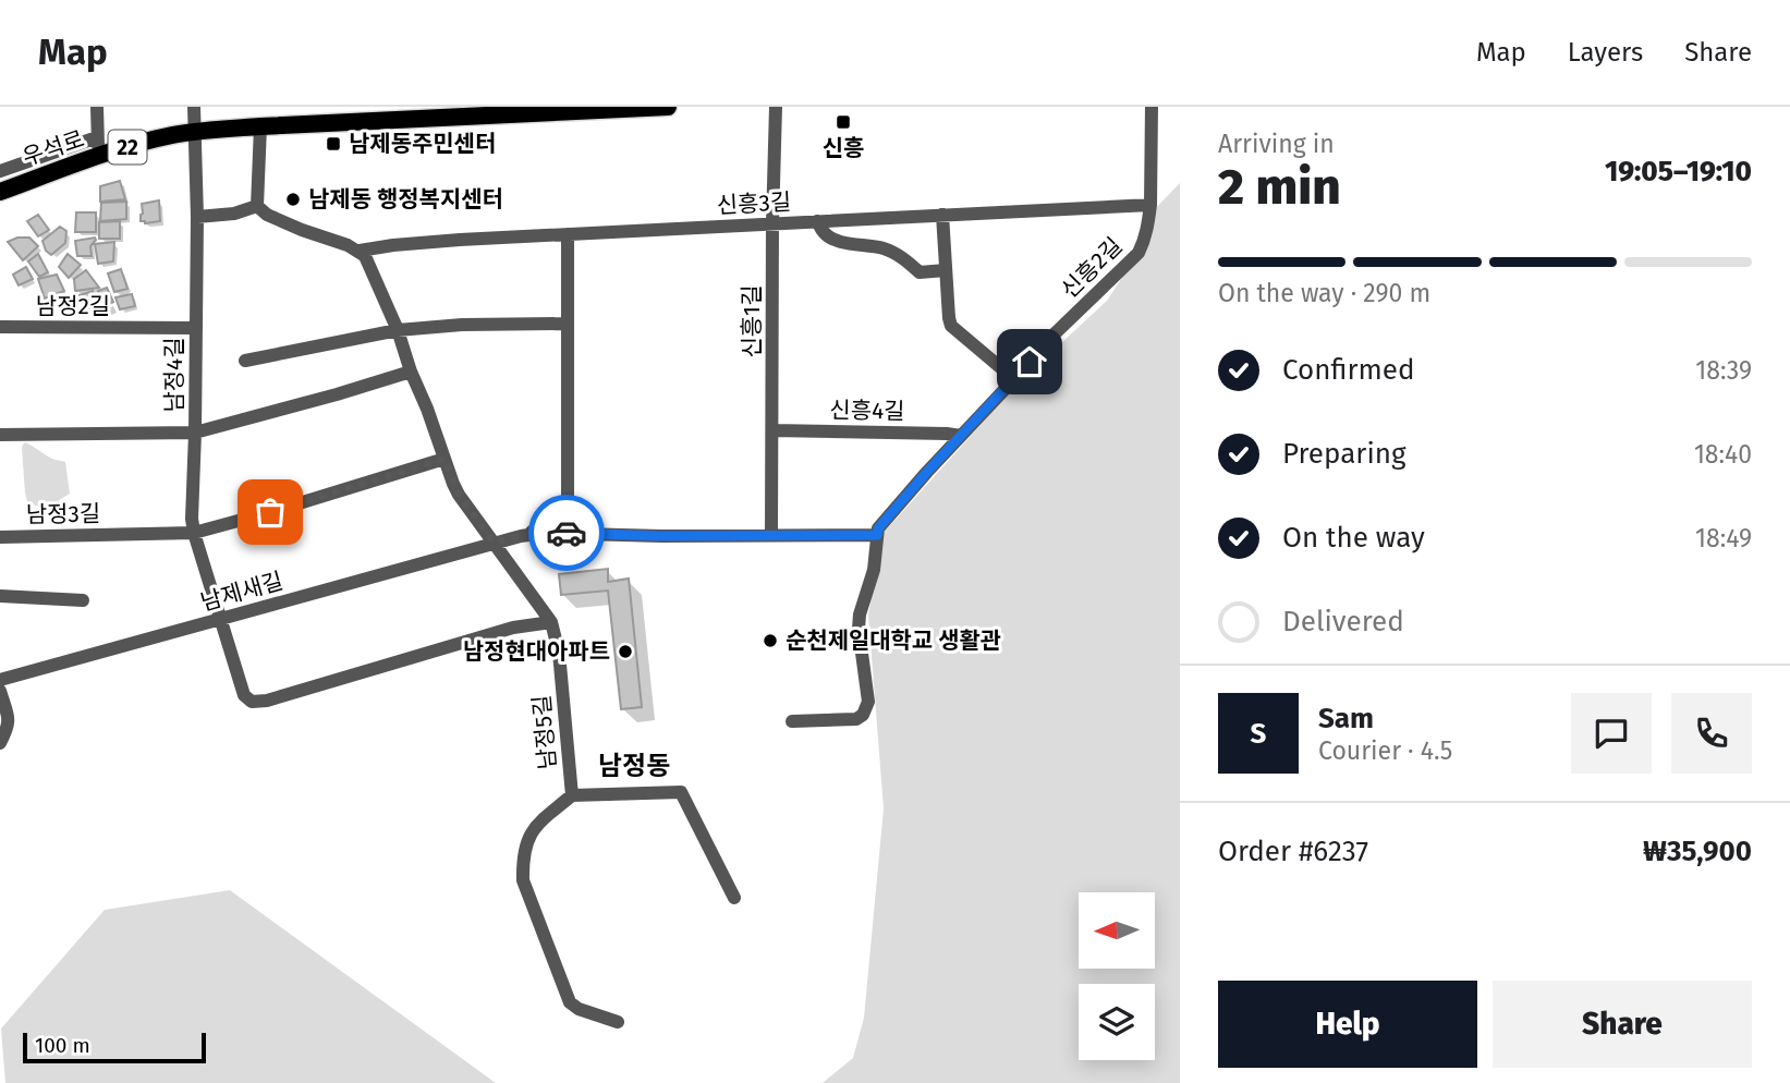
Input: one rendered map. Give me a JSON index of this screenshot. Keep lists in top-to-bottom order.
{
  "streets": {
    "main road": ["22", "우석로"],
    "street": [
      "신흥3길",
      "신흥2길",
      "남정2길",
      "신흥1길",
      "남정4길",
      "신흥4길",
      "남정3길",
      "남제새길",
      "남정5길"
    ]
  },
  "crossings": [
    ["우석로", "남정4길"],
    ["신흥3길", "신흥2길"],
    ["신흥3길", "신흥1길"],
    ["신흥2길", "신흥4길"],
    ["남정2길", "남정4길"],
    ["신흥1길", "신흥4길"],
    ["남정4길", "남정3길"],
    ["남정4길", "남제새길"],
    ["남정4길", "남정5길"],
    ["남제새길", "남정5길"]
  ],
  "districts": ["남정동"],
  "places": {
    "transit": ["신흥", "남제동주민센터"],
    "other": ["남제동 행정복지센터", "순천제일대학교 생활관", "남정현대아파트"]
  },
  "scale_bar": "100 m",
  "north": "left",
  "page": {
    "header": "Map",
    "nav": ["Map", "Layers", "Share"],
    "heading": ["2 min", "Arriving in", "19:05–19:10"],
    "panel": [
      "Sam",
      "Courier · 4.5",
      "Order #6237",
      "₩35,900"
    ],
    "bar": "On the way · 290 m",
    "list": [
      ["Confirmed", "18:39"],
      ["Preparing", "18:40"],
      ["On the way", "18:49"],
      "Delivered"
    ],
    "round": "S",
    "buttons": ["Help", "Share"],
    "scale": "100 m"
  }
}
